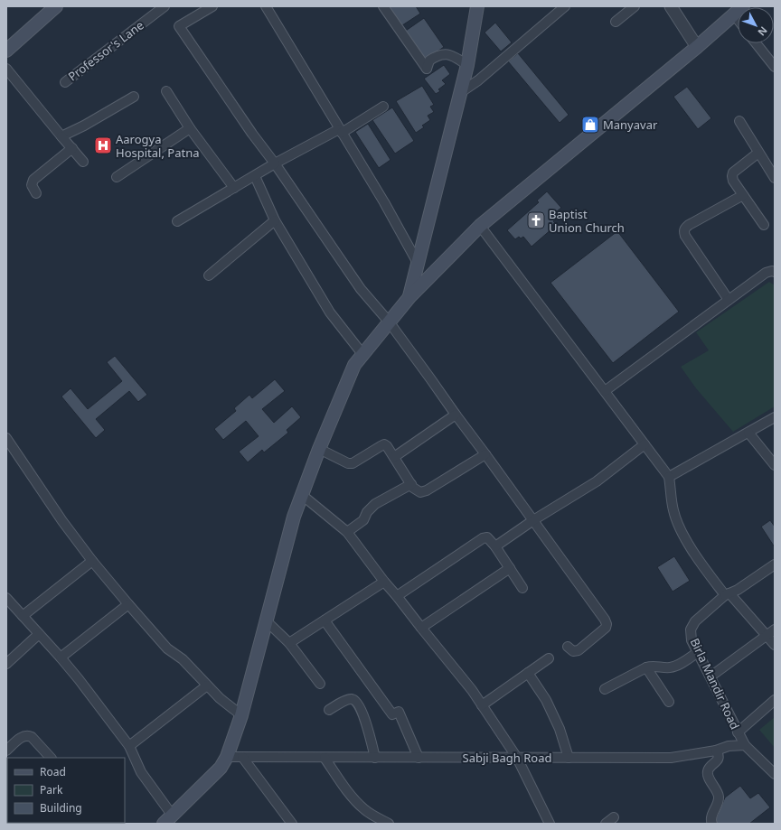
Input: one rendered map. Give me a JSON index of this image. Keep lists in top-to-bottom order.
{
  "streets": {
    "street": ["Professor's Lane", "Birla Mandir Road", "Sabji Bagh Road"]
  },
  "crossings": [
    ["Birla Mandir Road", "Sabji Bagh Road"]
  ],
  "places": {
    "shop": ["Manyavar"],
    "hospital": ["Aarogya Hospital, Patna"],
    "church": ["Baptist Union Church"]
  },
  "legend": ["Road", "Park", "Building"],
  "north": "bottom right"
}
